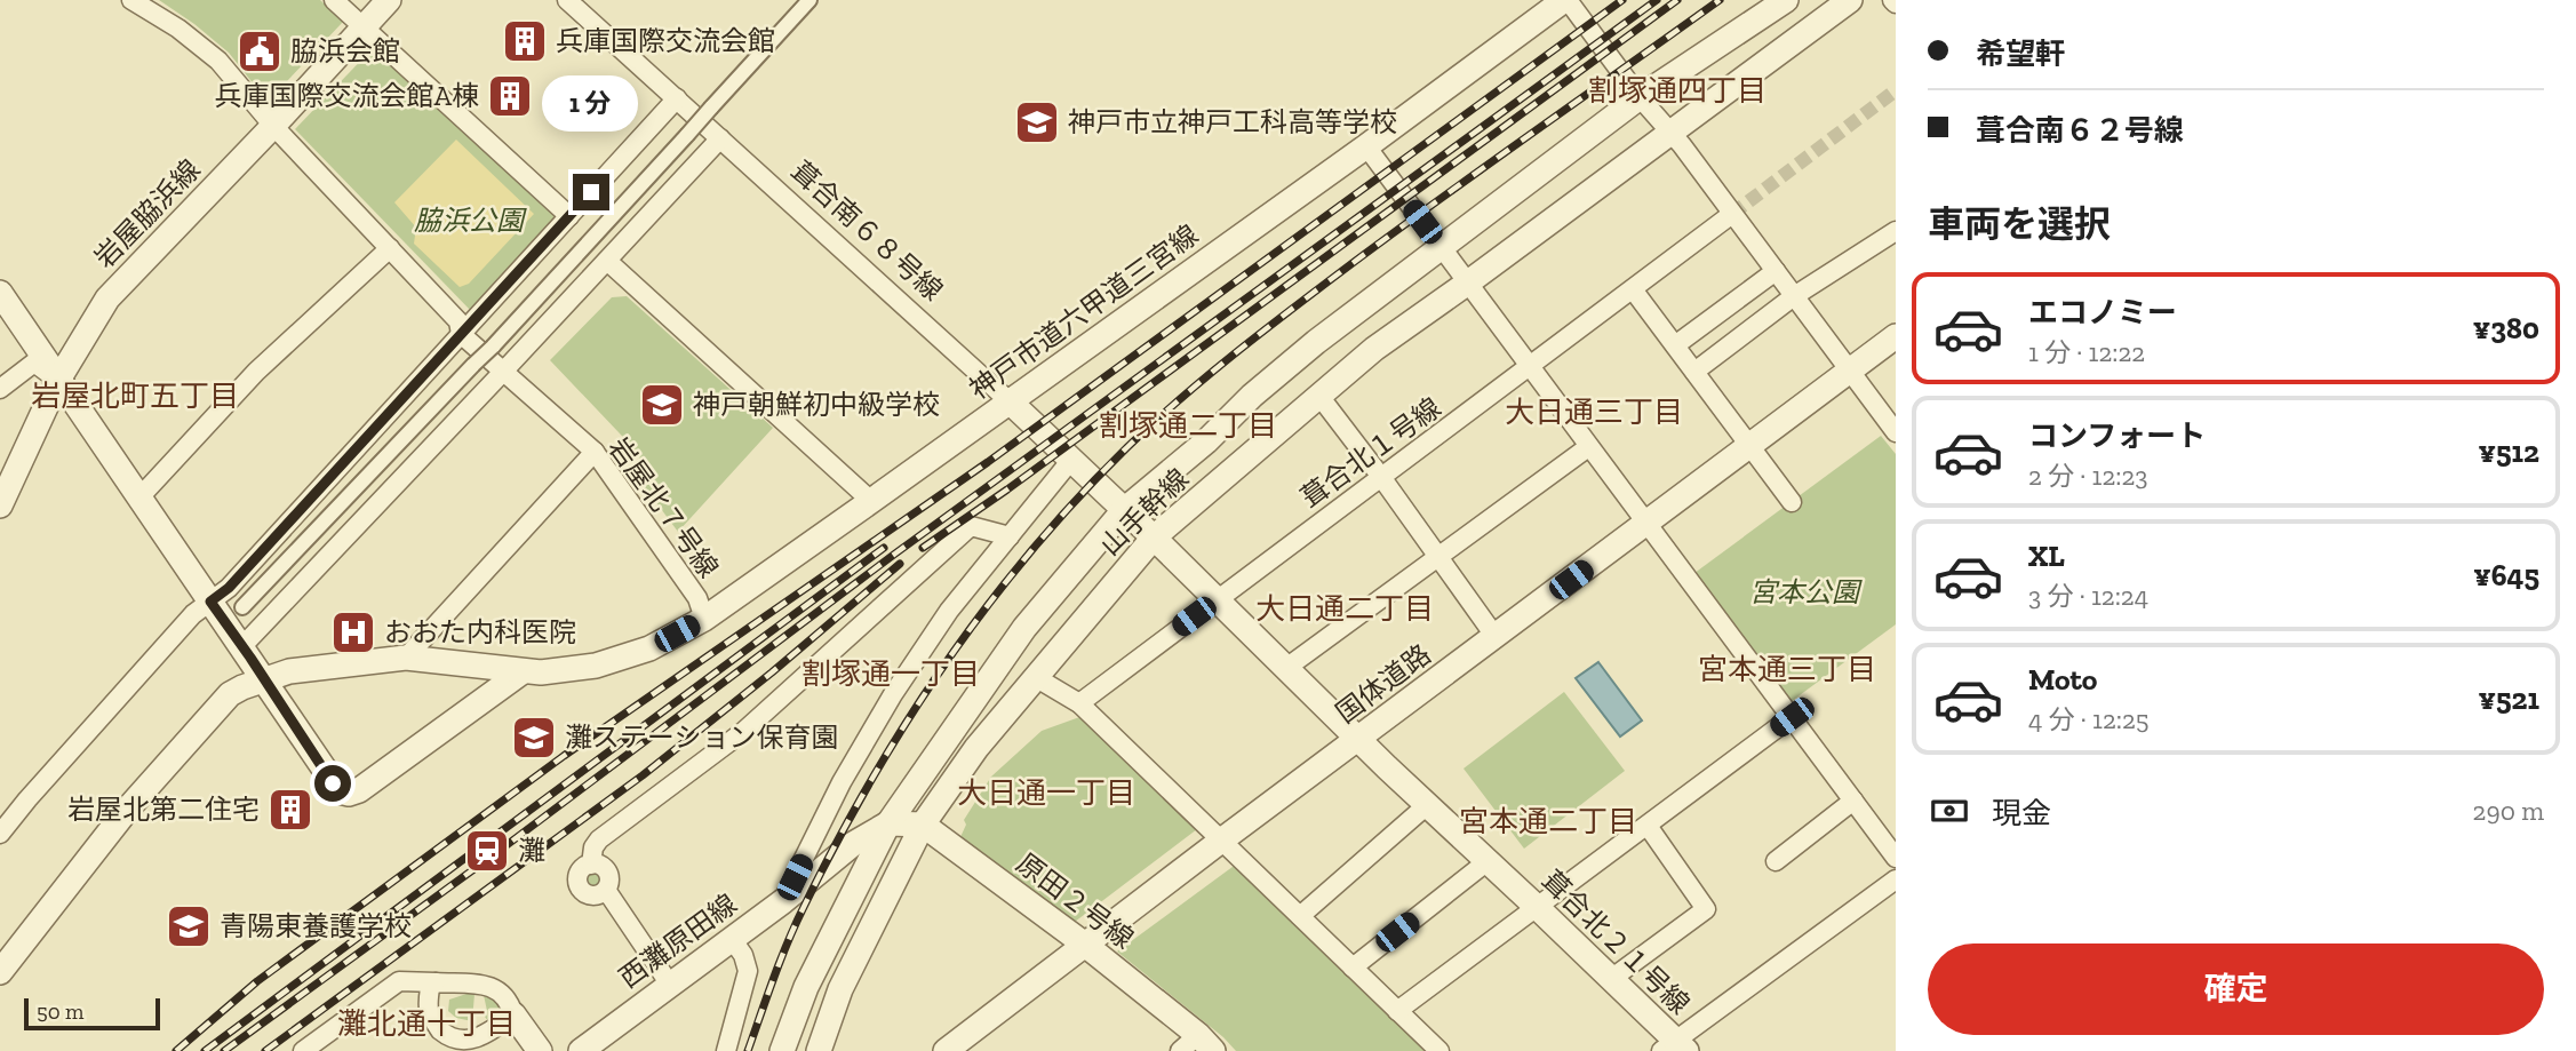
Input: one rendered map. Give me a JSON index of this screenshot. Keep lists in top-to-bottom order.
{
  "streets": {
    "street": [
      "岩屋脇浜線",
      "葺合南６８号線",
      "神戸市道六甲道三宮線",
      "葺合北１号線",
      "岩屋北７号線",
      "山手幹線",
      "国体道路",
      "原田２号線",
      "西灘原田線",
      "葺合北２１号線"
    ]
  },
  "crossings": [
    ["岩屋脇浜線", "岩屋北７号線"],
    ["葺合南６８号線", "神戸市道六甲道三宮線"],
    ["葺合南６８号線", "山手幹線"],
    ["葺合南６８号線", "葺合北２１号線"],
    ["神戸市道六甲道三宮線", "岩屋北７号線"],
    ["葺合北１号線", "葺合北２１号線"],
    ["山手幹線", "原田２号線"],
    ["山手幹線", "西灘原田線"],
    ["山手幹線", "葺合北２１号線"],
    ["国体道路", "原田２号線"],
    ["国体道路", "葺合北２１号線"]
  ],
  "districts": [
    "割塚通四丁目",
    "岩屋北町五丁目",
    "大日通三丁目",
    "割塚通二丁目",
    "大日通二丁目",
    "宮本通三丁目",
    "割塚通一丁目",
    "大日通一丁目",
    "宮本通二丁目",
    "灘北通十丁目"
  ],
  "parks": ["脇浜公園", "宮本公園"],
  "places": {
    "building": ["兵庫国際交流会館", "兵庫国際交流会館A棟", "岩屋北第二住宅"],
    "public building": ["脇浜会館"],
    "school or university": [
      "神戸市立神戸工科高等学校",
      "神戸朝鮮初中級学校",
      "灘ステーション保育園",
      "青陽東養護学校"
    ],
    "hospital": ["おおた内科医院"],
    "station": ["灘"]
  },
  "scale_bar": "50 m",
  "page": {
    "banner": ["希望軒", "葺合南６２号線"],
    "bubble": "1 分",
    "heading": "車両を選択",
    "list": [
      {
        "name": "エコノミー",
        "note": "1 分 · 12:22",
        "value": "¥380"
      },
      {
        "name": "コンフォート",
        "note": "2 分 · 12:23",
        "value": "¥512"
      },
      {
        "name": "XL",
        "note": "3 分 · 12:24",
        "value": "¥645"
      },
      {
        "name": "Moto",
        "note": "4 分 · 12:25",
        "value": "¥521"
      }
    ],
    "pay": ["現金", "290 m"],
    "buttons": "確定",
    "scale": "50 m"
  }
}
